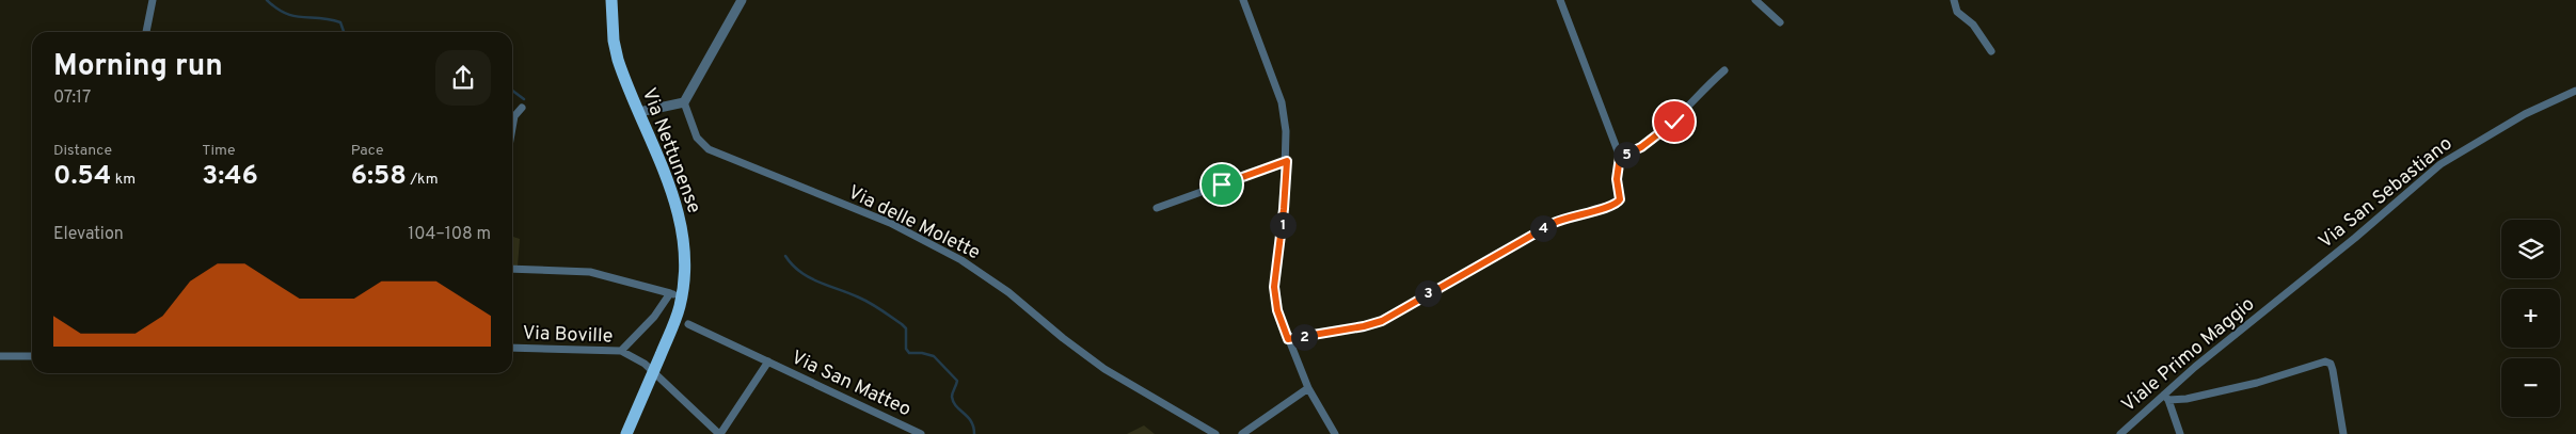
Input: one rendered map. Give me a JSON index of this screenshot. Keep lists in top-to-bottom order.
{
  "streets": {
    "main road": ["Via Nettunense"],
    "street": [
      "Via San Sebastiano",
      "Via delle Molette",
      "Via Boville",
      "Viale Primo Maggio",
      "Via San Matteo"
    ]
  },
  "crossings": [
    ["Via Nettunense", "Via Boville"],
    ["Via San Sebastiano", "Viale Primo Maggio"],
    ["Via Boville", "Via San Matteo"]
  ],
  "page": {
    "heading": ["Morning run", "07:17"],
    "stats": [
      ["Distance", "0.54 km"],
      ["Time", "3:46"],
      ["Pace", "6:58 /km"]
    ],
    "pins": [
      "5",
      "1",
      "4",
      "3",
      "2"
    ],
    "chart": ["Elevation", "104–108 m"],
    "map_buttons": ["+", "−"]
  }
}
